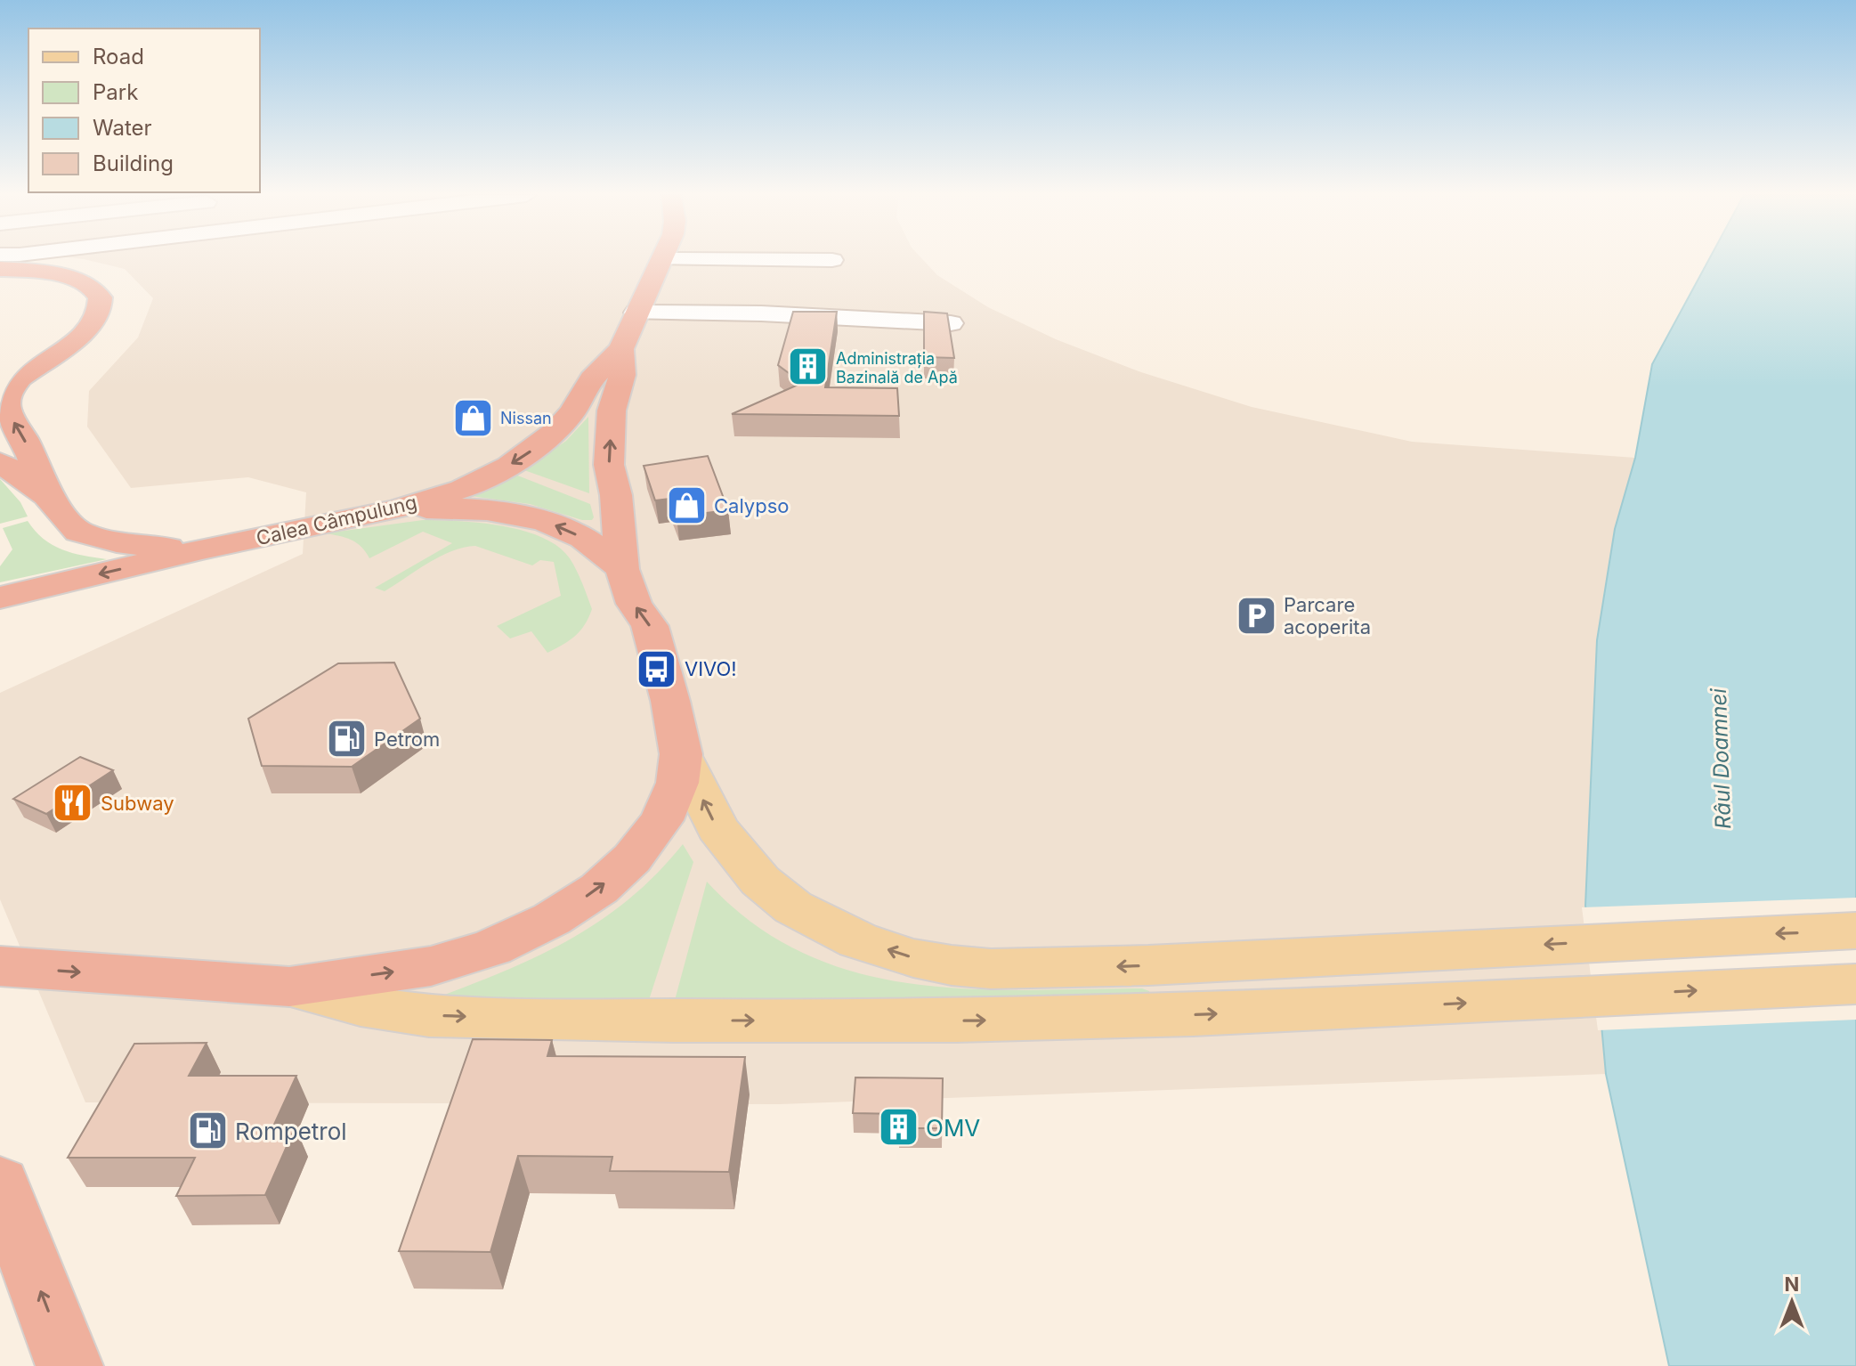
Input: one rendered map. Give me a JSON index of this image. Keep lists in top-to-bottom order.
{
  "streets": {
    "highway": ["Calea Câmpulung"]
  },
  "water": ["Râul Doamnei"],
  "places": {
    "building": ["Administrația Bazinală de Apă", "OMV"],
    "shop": ["Nissan", "Calypso"],
    "parking": ["Parcare acoperita"],
    "bus stop": ["VIVO!"],
    "fuel station": ["Petrom", "Rompetrol"],
    "restaurant": ["Subway"]
  },
  "legend": [
    "Road",
    "Park",
    "Water",
    "Building"
  ],
  "north": "top"
}
